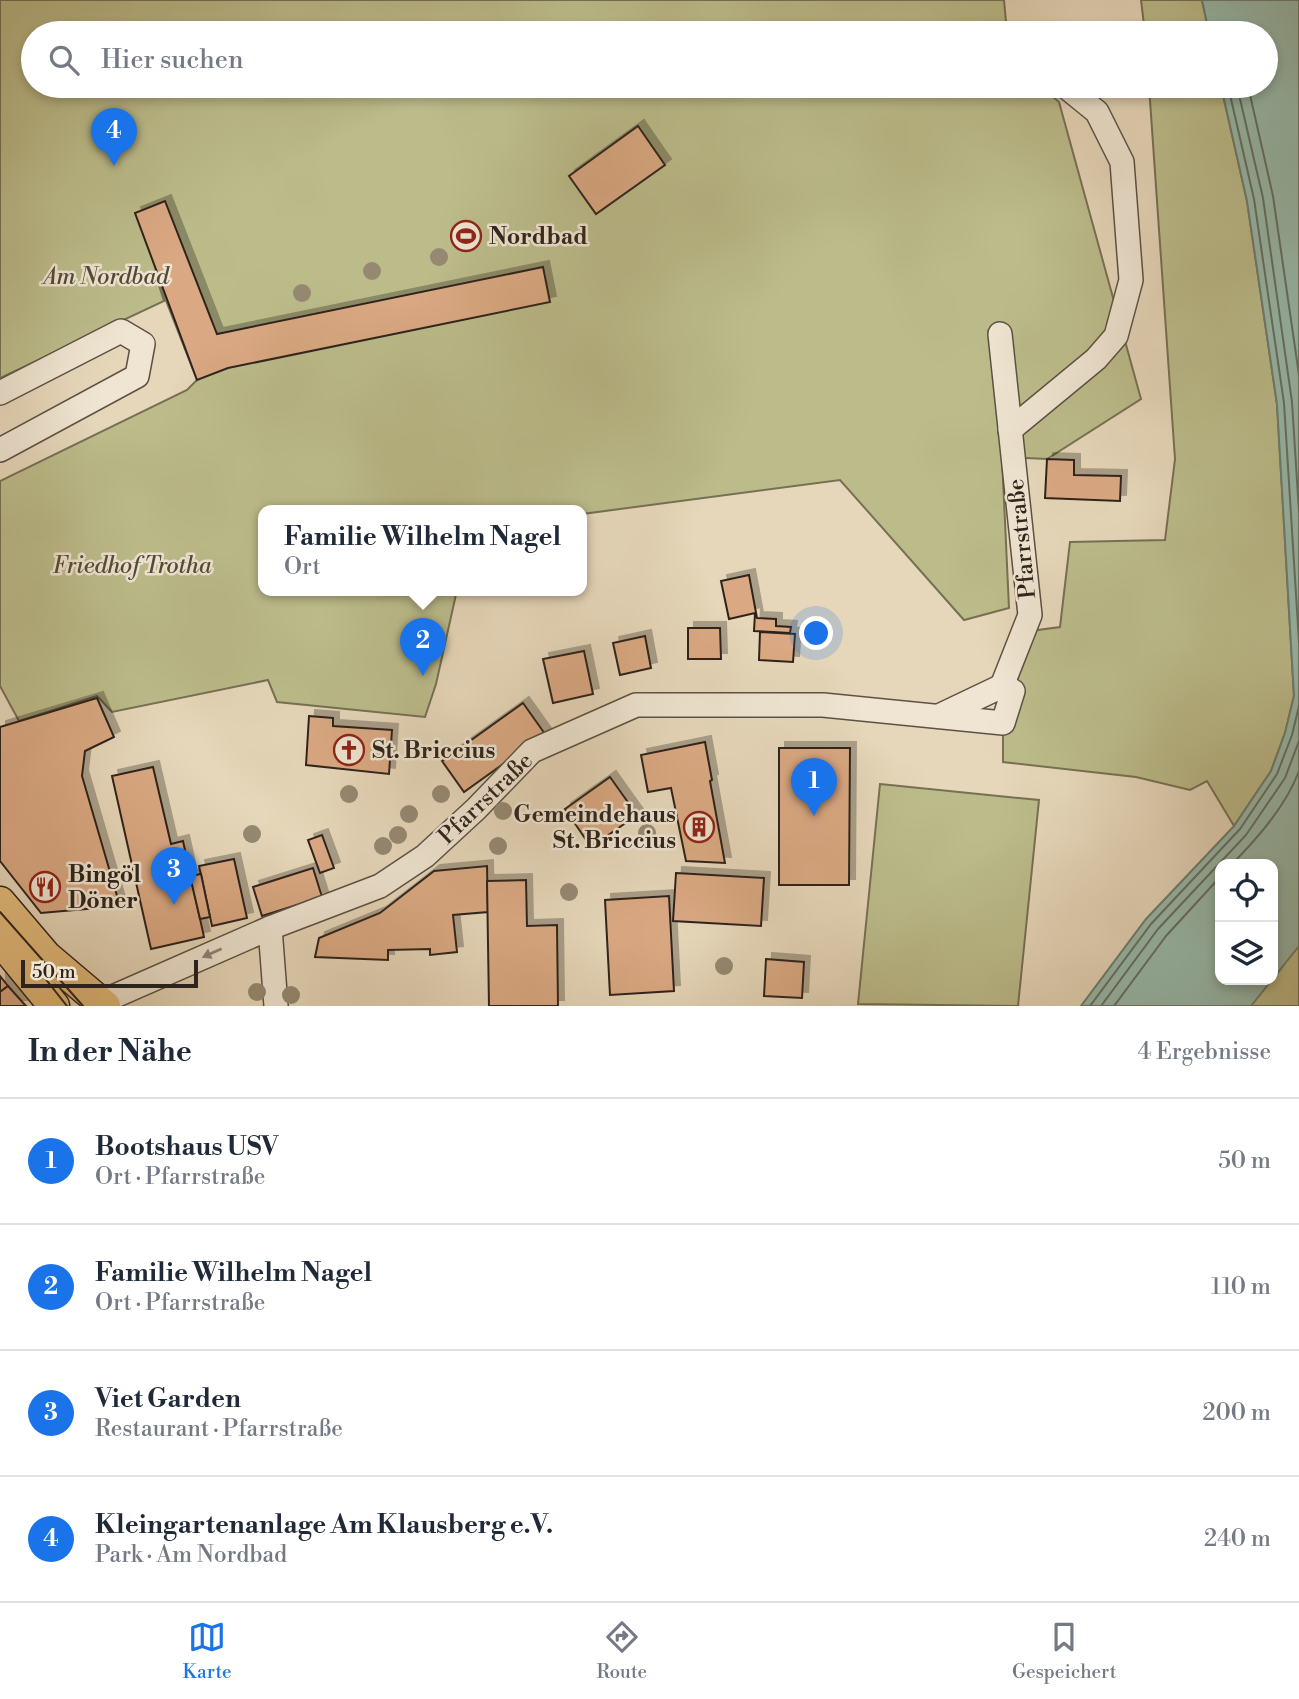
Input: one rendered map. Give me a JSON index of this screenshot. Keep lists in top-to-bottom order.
{
  "streets": {
    "street": ["Pfarrstraße"]
  },
  "parks": ["Am Nordbad", "Friedhof Trotha"],
  "places": {
    "sports": ["Nordbad"],
    "church": ["St. Briccius"],
    "building": ["Gemeindehaus St. Briccius"],
    "restaurant": ["Bingöl Döner"]
  },
  "scale_bar": "50 m",
  "page": {
    "search": "Hier suchen",
    "pins": [
      "4",
      "2",
      "1",
      "3"
    ],
    "popup": ["Familie Wilhelm Nagel", "Ort"],
    "scale": "50 m",
    "heading": ["In der Nähe", "4 Ergebnisse"],
    "list": [
      {
        "mark": "1",
        "name": "Bootshaus USV",
        "note": "Ort · Pfarrstraße",
        "value": "50 m"
      },
      {
        "mark": "2",
        "name": "Familie Wilhelm Nagel",
        "note": "Ort · Pfarrstraße",
        "value": "110 m"
      },
      {
        "mark": "3",
        "name": "Viet Garden",
        "note": "Restaurant · Pfarrstraße",
        "value": "200 m"
      },
      {
        "mark": "4",
        "name": "Kleingartenanlage Am Klausberg e.V.",
        "note": "Park · Am Nordbad",
        "value": "240 m"
      }
    ],
    "nav": ["Karte", "Route", "Gespeichert"]
  }
}
